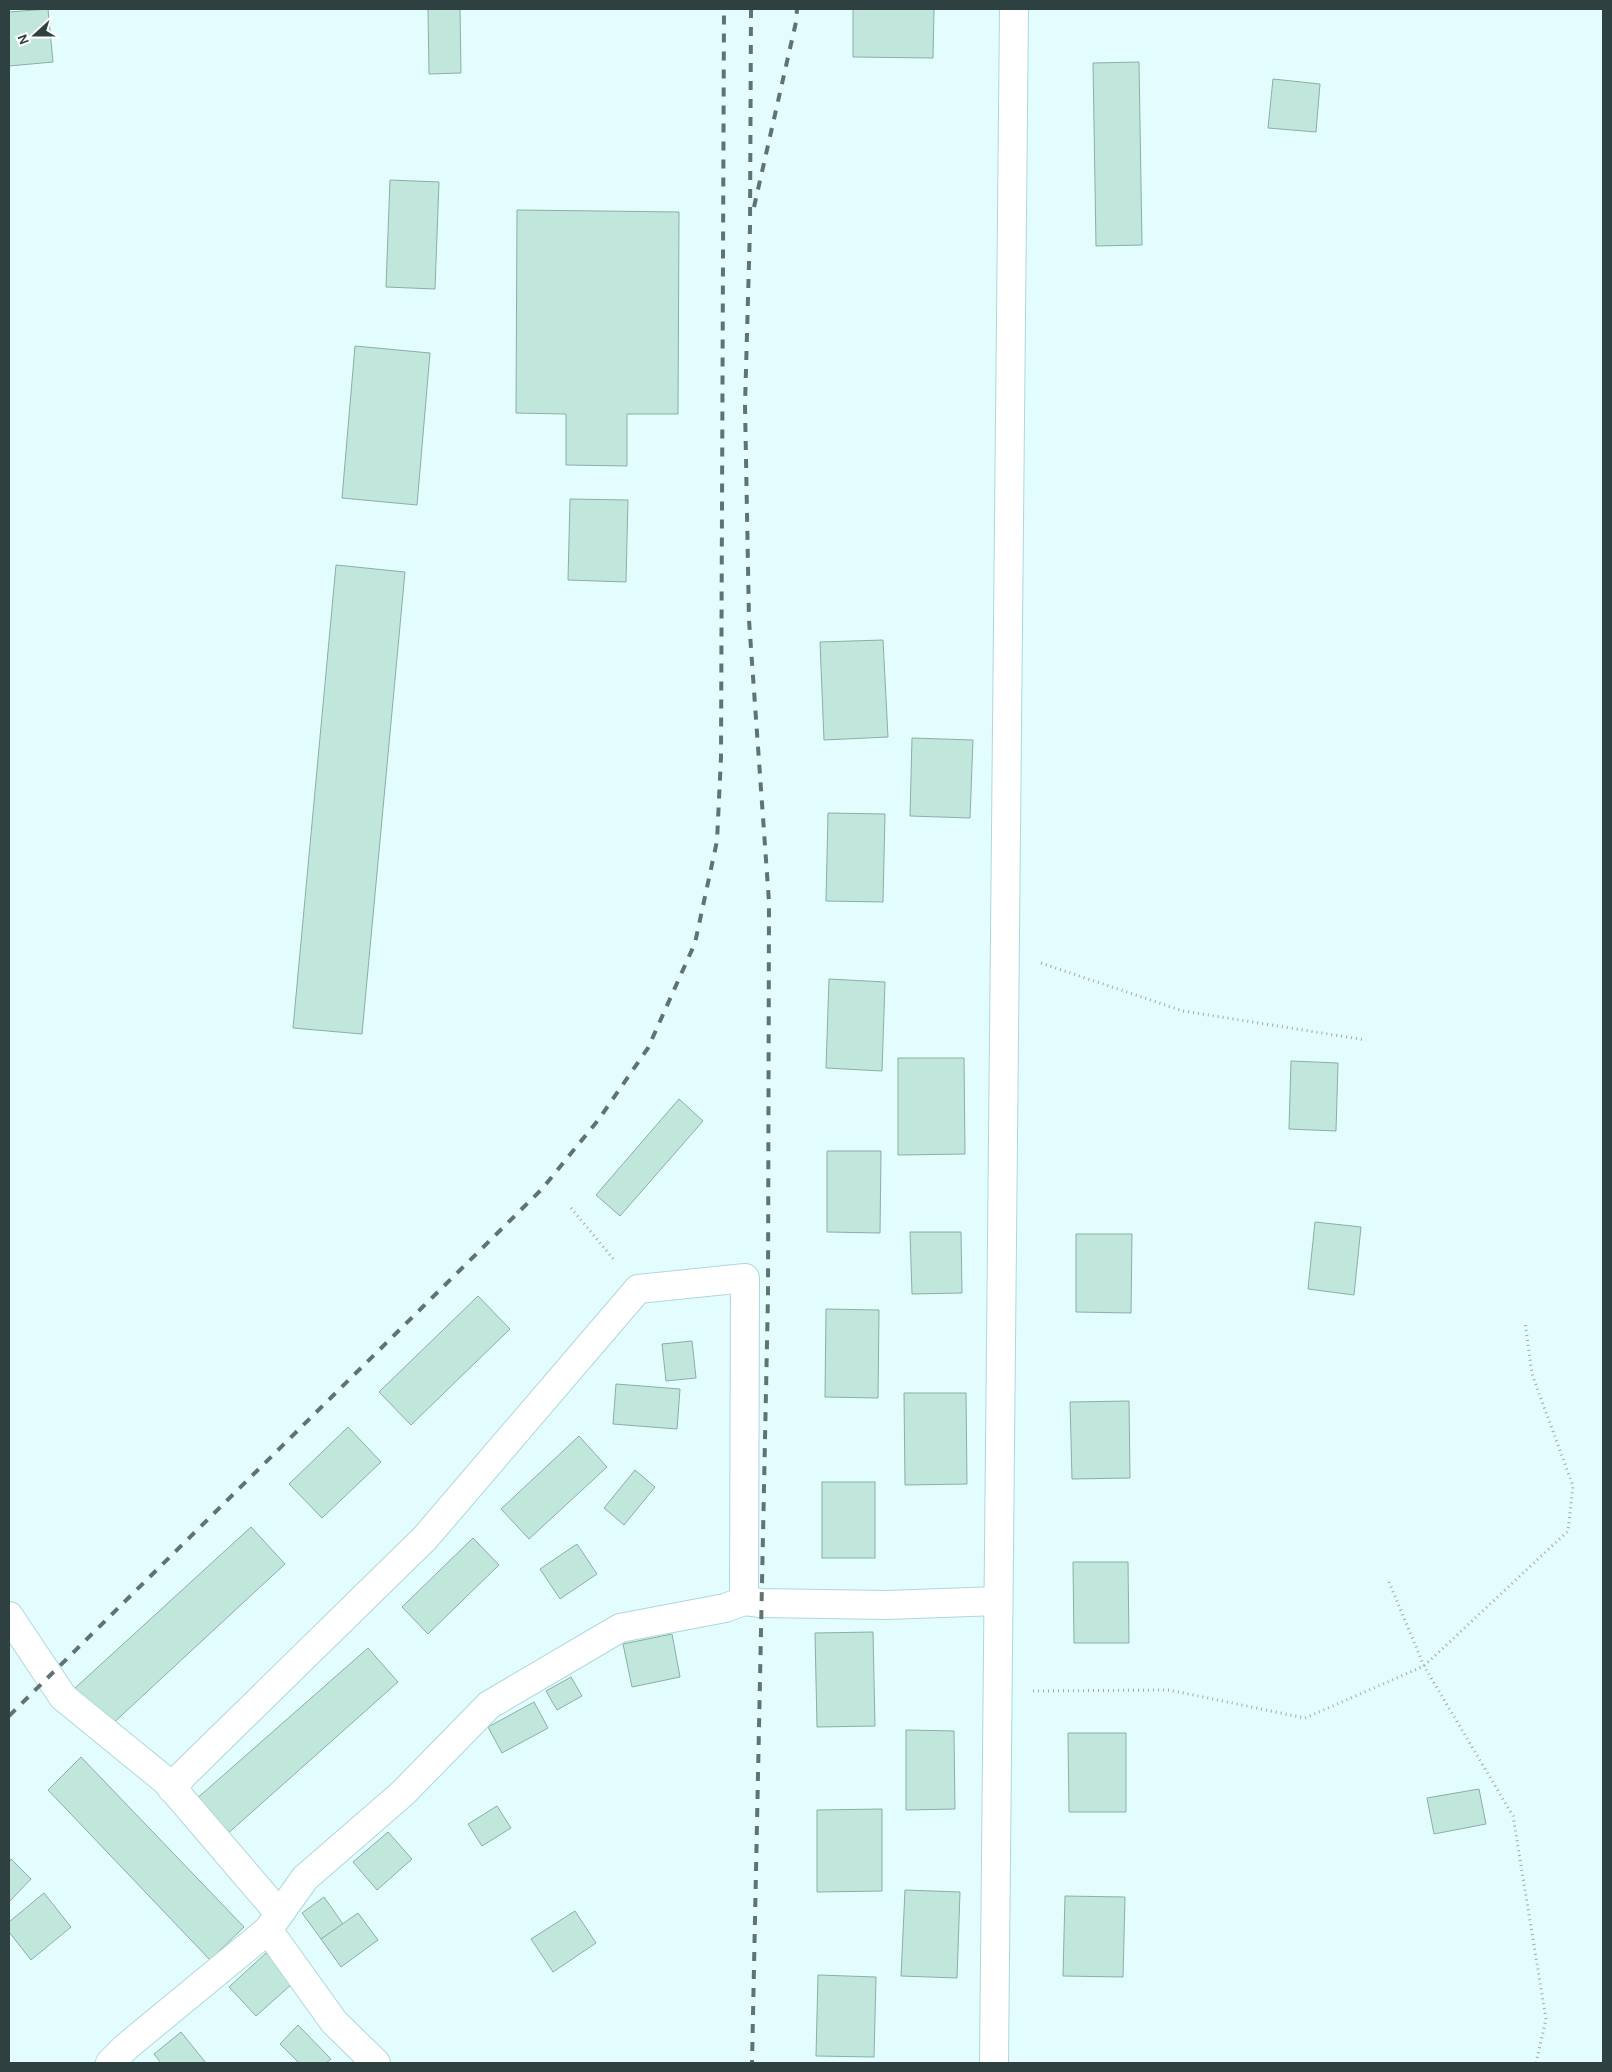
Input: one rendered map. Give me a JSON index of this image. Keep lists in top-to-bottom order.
{
  "north": "left"
}
